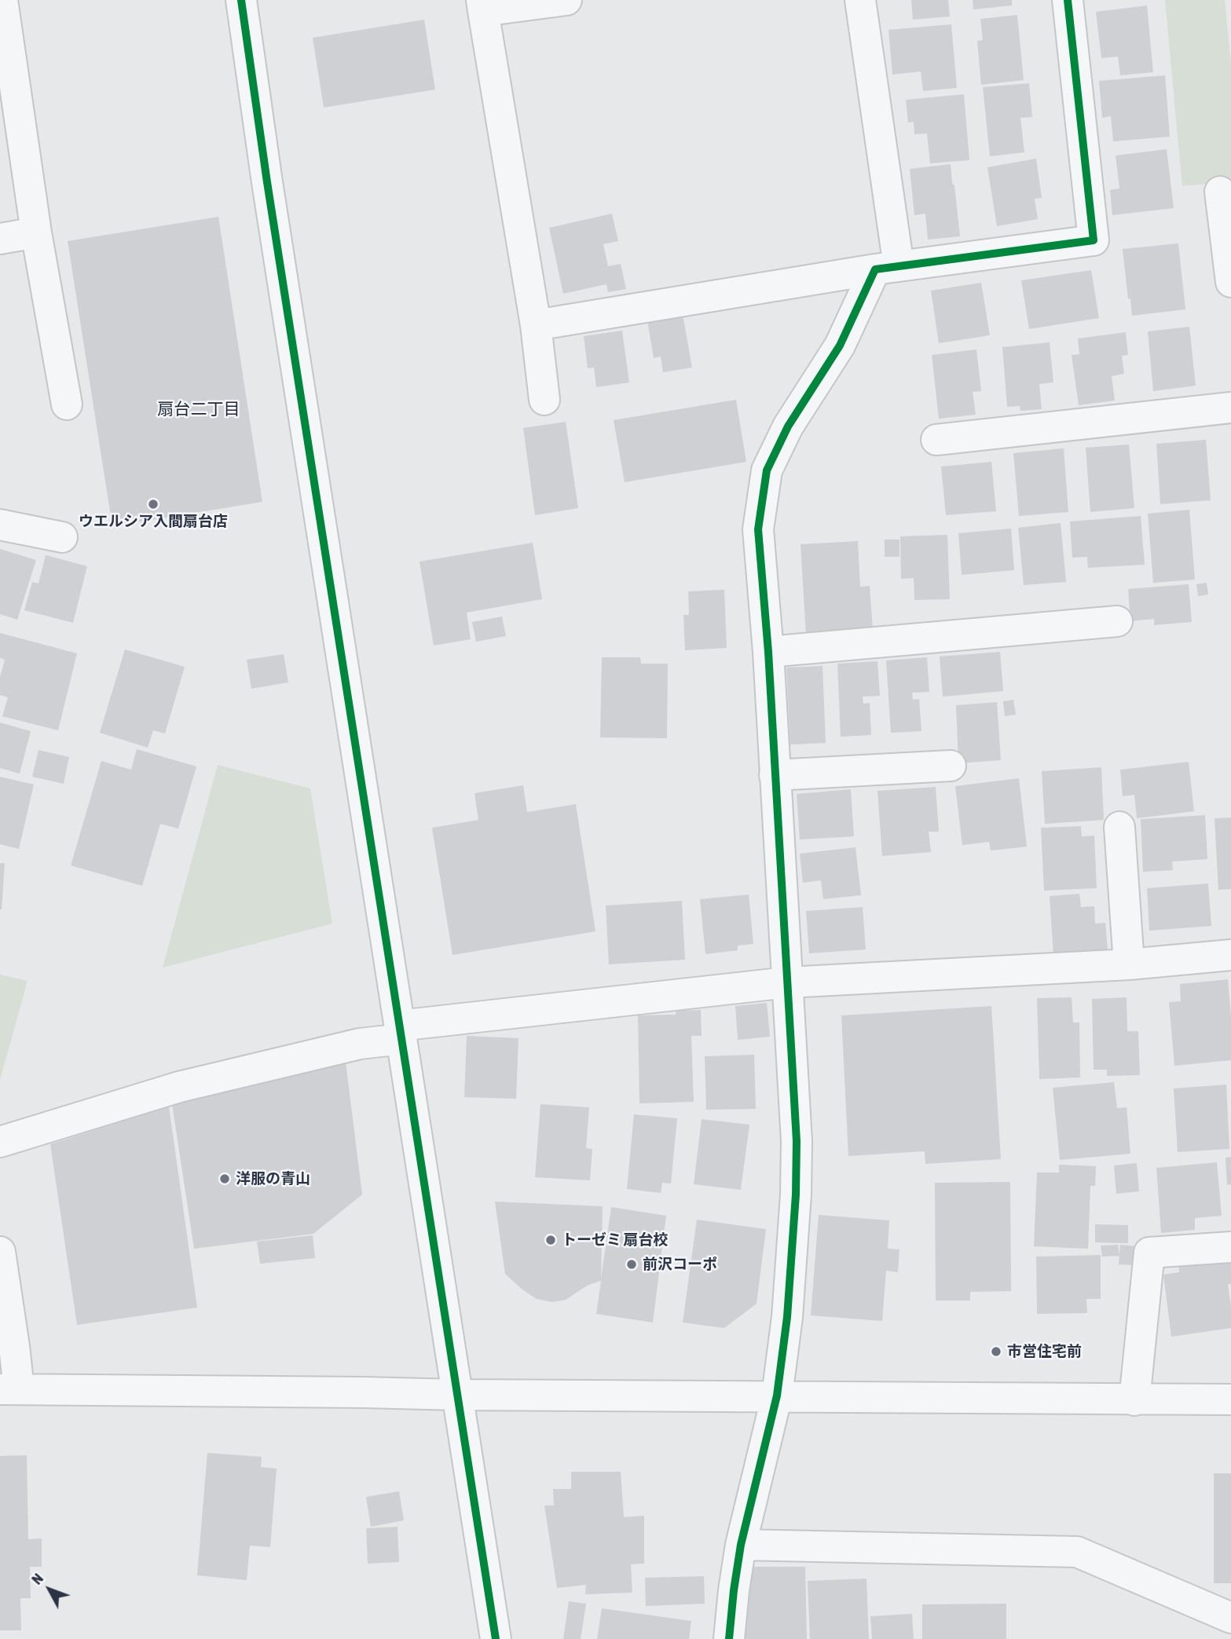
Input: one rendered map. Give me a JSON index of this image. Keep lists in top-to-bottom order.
{
  "districts": ["扇台二丁目"],
  "places": [
    "ウエルシア入間扇台店",
    "洋服の青山",
    "トーゼミ 扇台校",
    "前沢コーポ",
    "市営住宅前"
  ],
  "north": "top left"
}
